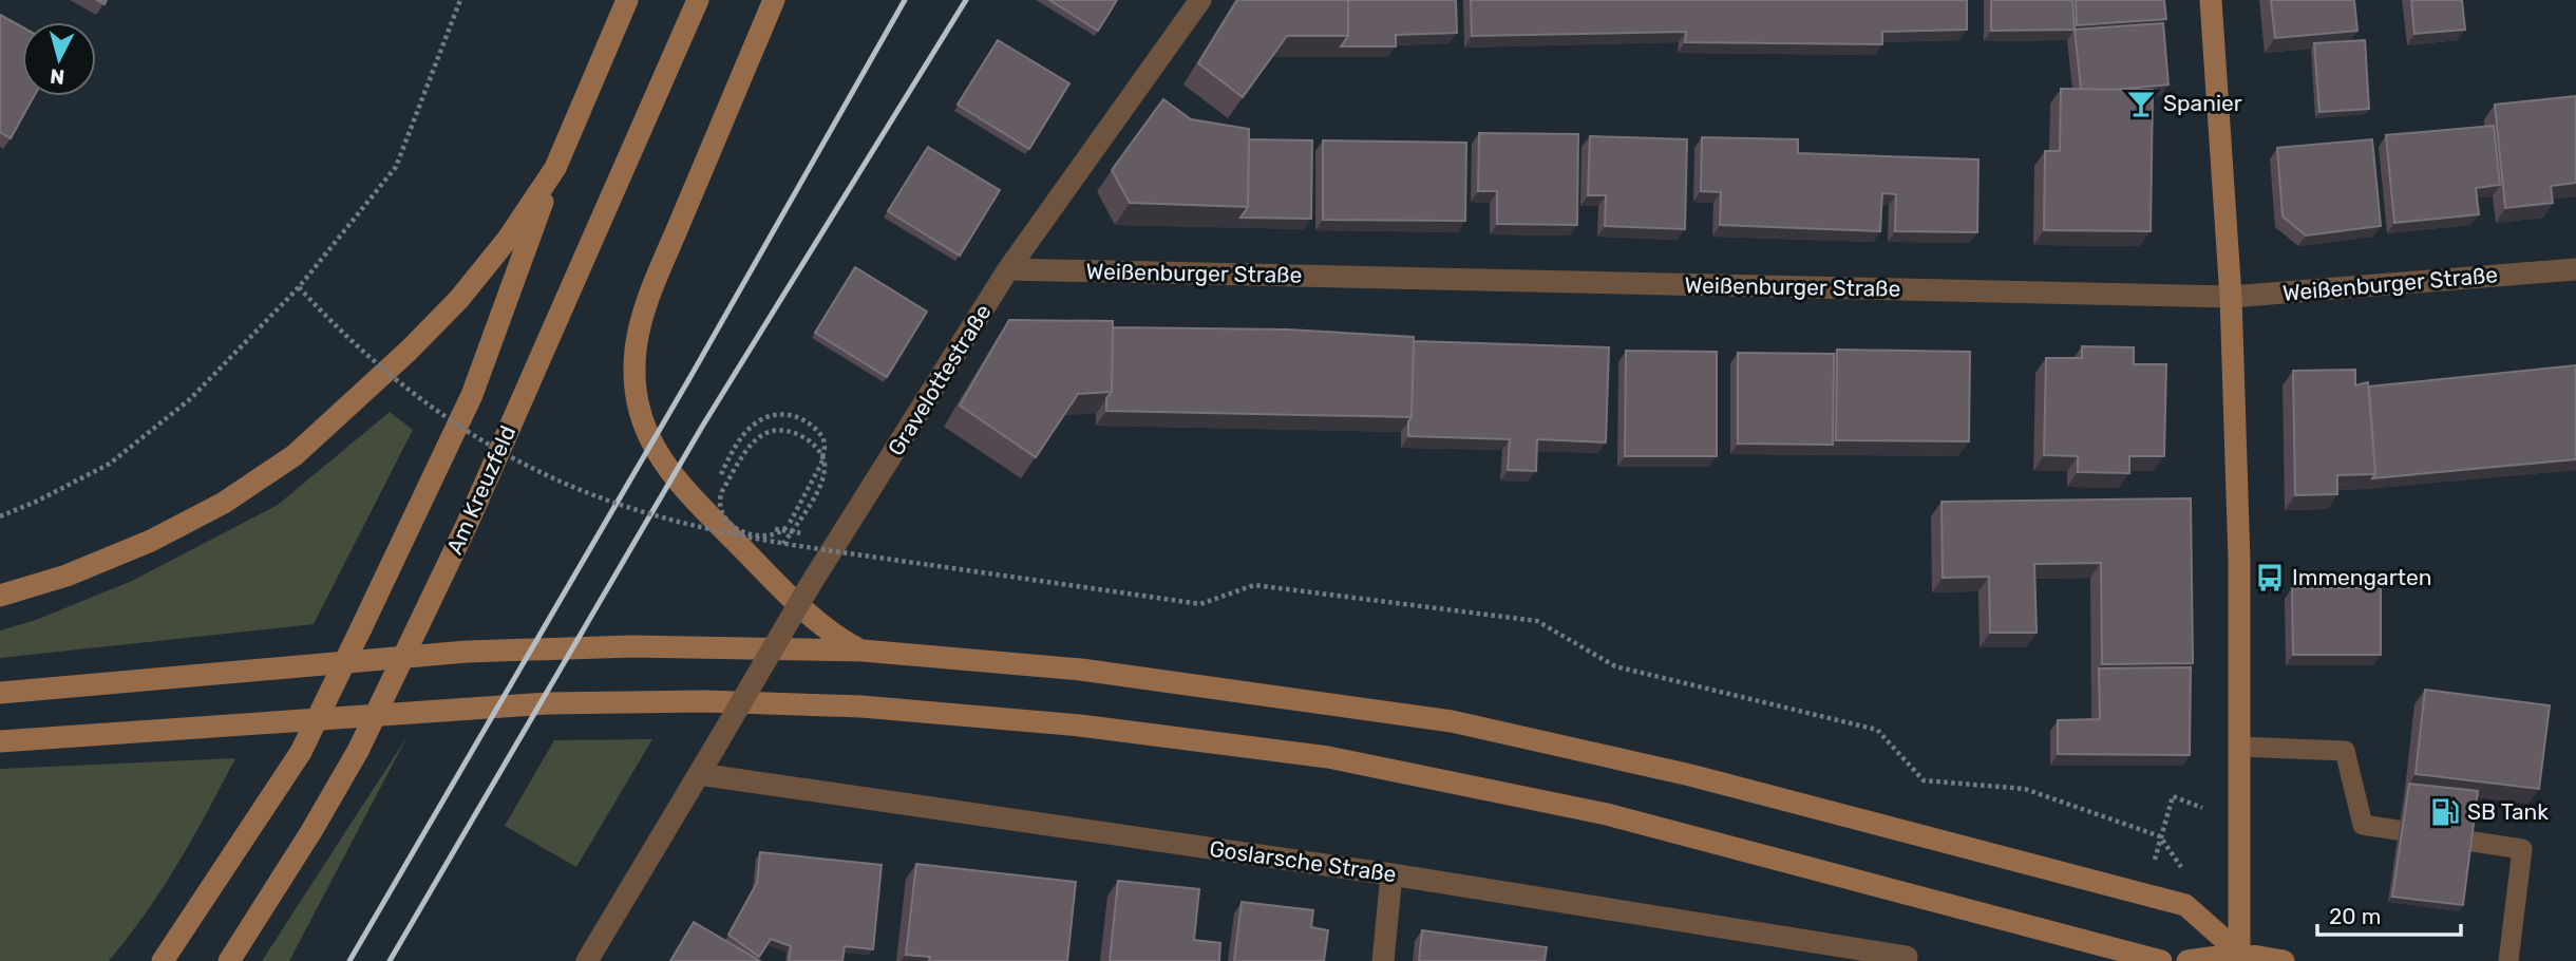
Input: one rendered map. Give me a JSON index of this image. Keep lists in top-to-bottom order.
{
  "streets": {
    "main road": ["Am Kreuzfeld"],
    "street": ["Weißenburger Straße", "Gravelottestraße", "Goslarsche Straße"]
  },
  "crossings": [
    ["Weißenburger Straße", "Gravelottestraße"],
    ["Gravelottestraße", "Goslarsche Straße"]
  ],
  "places": {
    "bar": ["Spanier"],
    "bus stop": ["Immengarten"],
    "fuel station": ["SB Tank"]
  },
  "scale_bar": "20 m",
  "north": "bottom"
}
